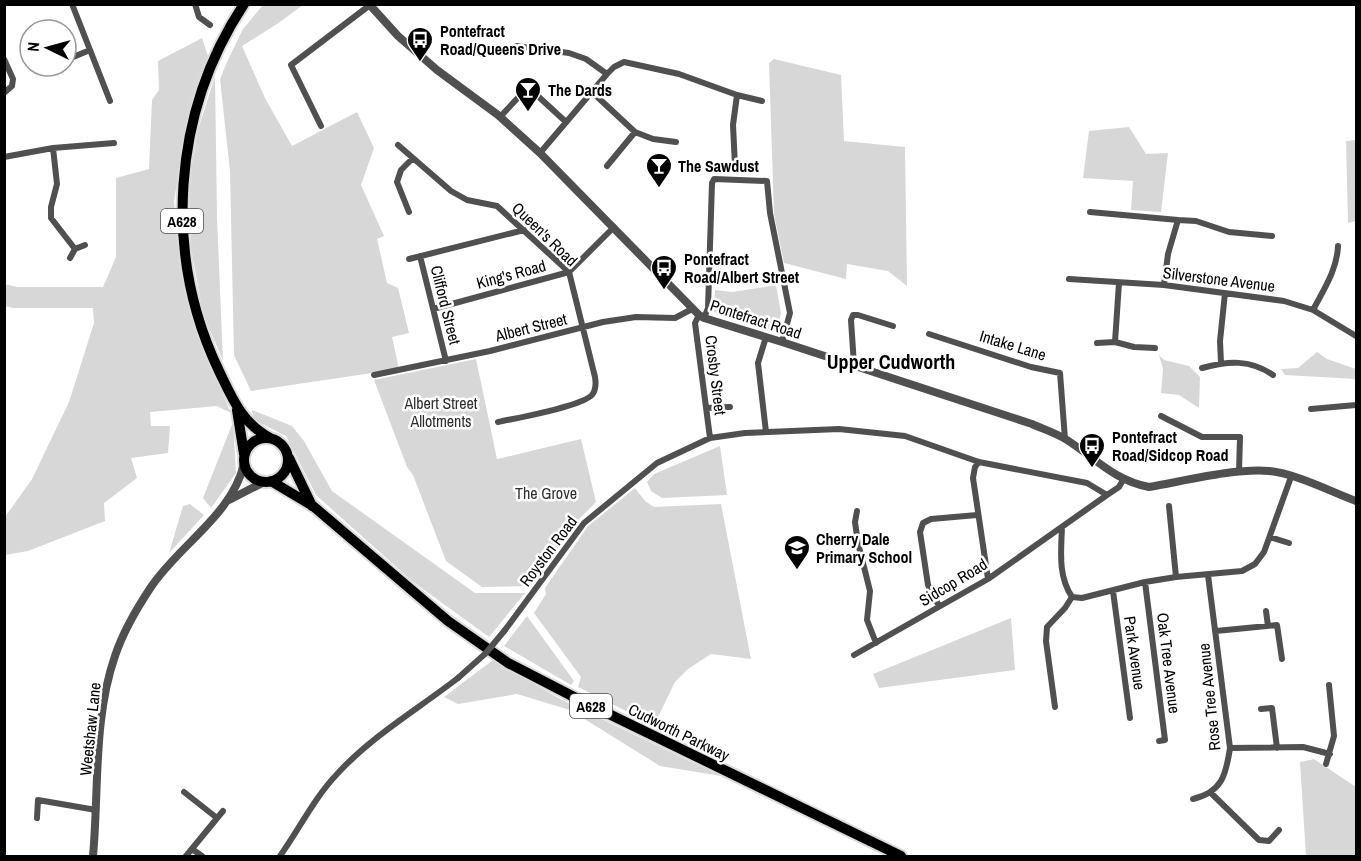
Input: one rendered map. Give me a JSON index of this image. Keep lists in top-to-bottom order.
{
  "streets": {
    "highway": ["A628", "Cudworth Parkway"],
    "street": [
      "Queen's Road",
      "King's Road",
      "Silverstone Avenue",
      "Clifford Street",
      "Pontefract Road",
      "Albert Street",
      "Intake Lane",
      "Crosby Street",
      "Royston Road",
      "Sidcop Road",
      "Park Avenue",
      "Oak Tree Avenue",
      "Rose Tree Avenue",
      "Weetshaw Lane"
    ]
  },
  "crossings": [
    ["Queen's Road", "King's Road"],
    ["Queen's Road", "Albert Street"],
    ["King's Road", "Clifford Street"],
    ["King's Road", "Pontefract Road"],
    ["Clifford Street", "Albert Street"],
    ["Pontefract Road", "Albert Street"],
    ["Pontefract Road", "Intake Lane"],
    ["Pontefract Road", "Crosby Street"],
    ["Crosby Street", "Royston Road"],
    ["Royston Road", "Sidcop Road"],
    ["Weetshaw Lane", "Cudworth Parkway"]
  ],
  "districts": ["Upper Cudworth"],
  "parks": ["Albert Street Allotments", "The Grove"],
  "places": {
    "bus stop": ["Pontefract Road/Queens Drive", "Pontefract Road/Albert Street", "Pontefract Road/Sidcop Road"],
    "bar": ["The Dards", "The Sawdust"],
    "school or university": ["Cherry Dale Primary School"]
  },
  "north": "left"
}
